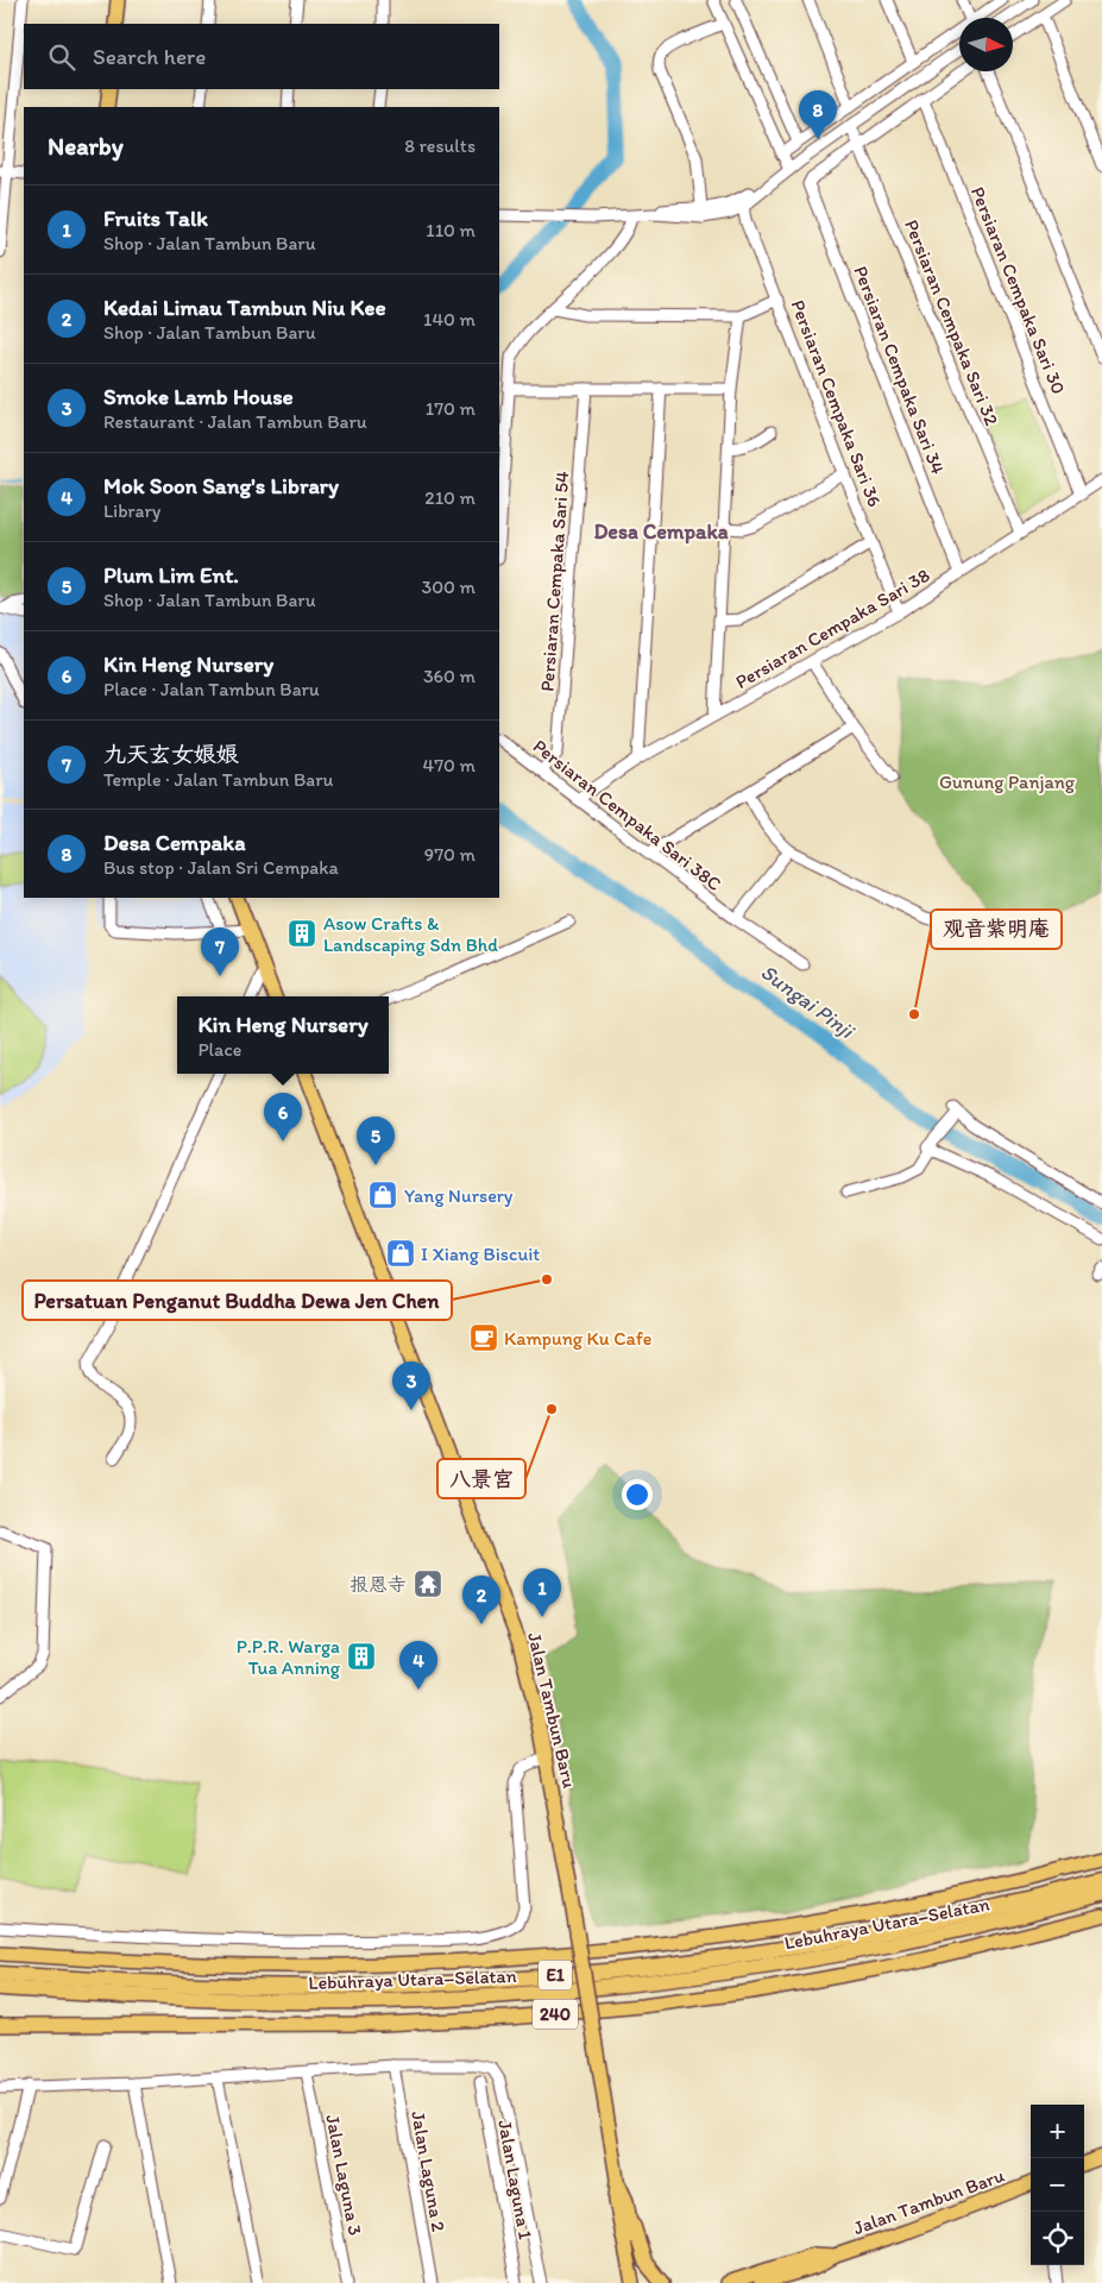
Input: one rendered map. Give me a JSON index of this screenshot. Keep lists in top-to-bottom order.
{
  "streets": {
    "highway": ["Lebuhraya Utara–Selatan", "E1"],
    "main road": ["Jalan Tambun Baru", "240"],
    "street": [
      "Persiaran Cempaka Sari 30",
      "Persiaran Cempaka Sari 32",
      "Persiaran Cempaka Sari 34",
      "Persiaran Cempaka Sari 36",
      "Persiaran Cempaka Sari 54",
      "Persiaran Cempaka Sari 38",
      "Persiaran Cempaka Sari 38C",
      "Jalan Laguna 2",
      "Jalan Laguna 3",
      "Jalan Laguna 1"
    ]
  },
  "crossings": [
    ["Persiaran Cempaka Sari 30", "Persiaran Cempaka Sari 38"],
    ["Persiaran Cempaka Sari 32", "Persiaran Cempaka Sari 34"],
    ["Persiaran Cempaka Sari 32", "Persiaran Cempaka Sari 38"],
    ["Persiaran Cempaka Sari 34", "Persiaran Cempaka Sari 38"],
    ["Persiaran Cempaka Sari 36", "Persiaran Cempaka Sari 38"],
    ["Persiaran Cempaka Sari 54", "Persiaran Cempaka Sari 38C"],
    ["Persiaran Cempaka Sari 38", "Persiaran Cempaka Sari 38C"]
  ],
  "districts": ["Desa Cempaka"],
  "water": ["Sungai Pinji"],
  "parks": ["Gunung Panjang"],
  "places": {
    "building": ["Asow Crafts & Landscaping Sdn Bhd", "P.P.R. Warga Tua Anning"],
    "other": ["观音紫明庵", "Persatuan Penganut Buddha Dewa Jen Chen", "八景宫"],
    "shop": ["Yang Nursery", "I Xiang Biscuit"],
    "cafe": ["Kampung Ku Cafe"],
    "temple": ["报恩寺"]
  },
  "north": "right",
  "page": {
    "search": "Search here",
    "pins": [
      "8",
      "7",
      "6",
      "5",
      "3",
      "1",
      "2",
      "4"
    ],
    "heading": ["Nearby", "8 results"],
    "list": [
      {
        "mark": "1",
        "name": "Fruits Talk",
        "note": "Shop · Jalan Tambun Baru",
        "value": "110 m"
      },
      {
        "mark": "2",
        "name": "Kedai Limau Tambun Niu Kee",
        "note": "Shop · Jalan Tambun Baru",
        "value": "140 m"
      },
      {
        "mark": "3",
        "name": "Smoke Lamb House",
        "note": "Restaurant · Jalan Tambun Baru",
        "value": "170 m"
      },
      {
        "mark": "4",
        "name": "Mok Soon Sang's Library",
        "note": "Library",
        "value": "210 m"
      },
      {
        "mark": "5",
        "name": "Plum Lim Ent.",
        "note": "Shop · Jalan Tambun Baru",
        "value": "300 m"
      },
      {
        "mark": "6",
        "name": "Kin Heng Nursery",
        "note": "Place · Jalan Tambun Baru",
        "value": "360 m"
      },
      {
        "mark": "7",
        "name": "九天玄女娘娘",
        "note": "Temple · Jalan Tambun Baru",
        "value": "470 m"
      },
      {
        "mark": "8",
        "name": "Desa Cempaka",
        "note": "Bus stop · Jalan Sri Cempaka",
        "value": "970 m"
      }
    ],
    "popup": ["Kin Heng Nursery", "Place"],
    "map_buttons": ["+", "−"]
  }
}
